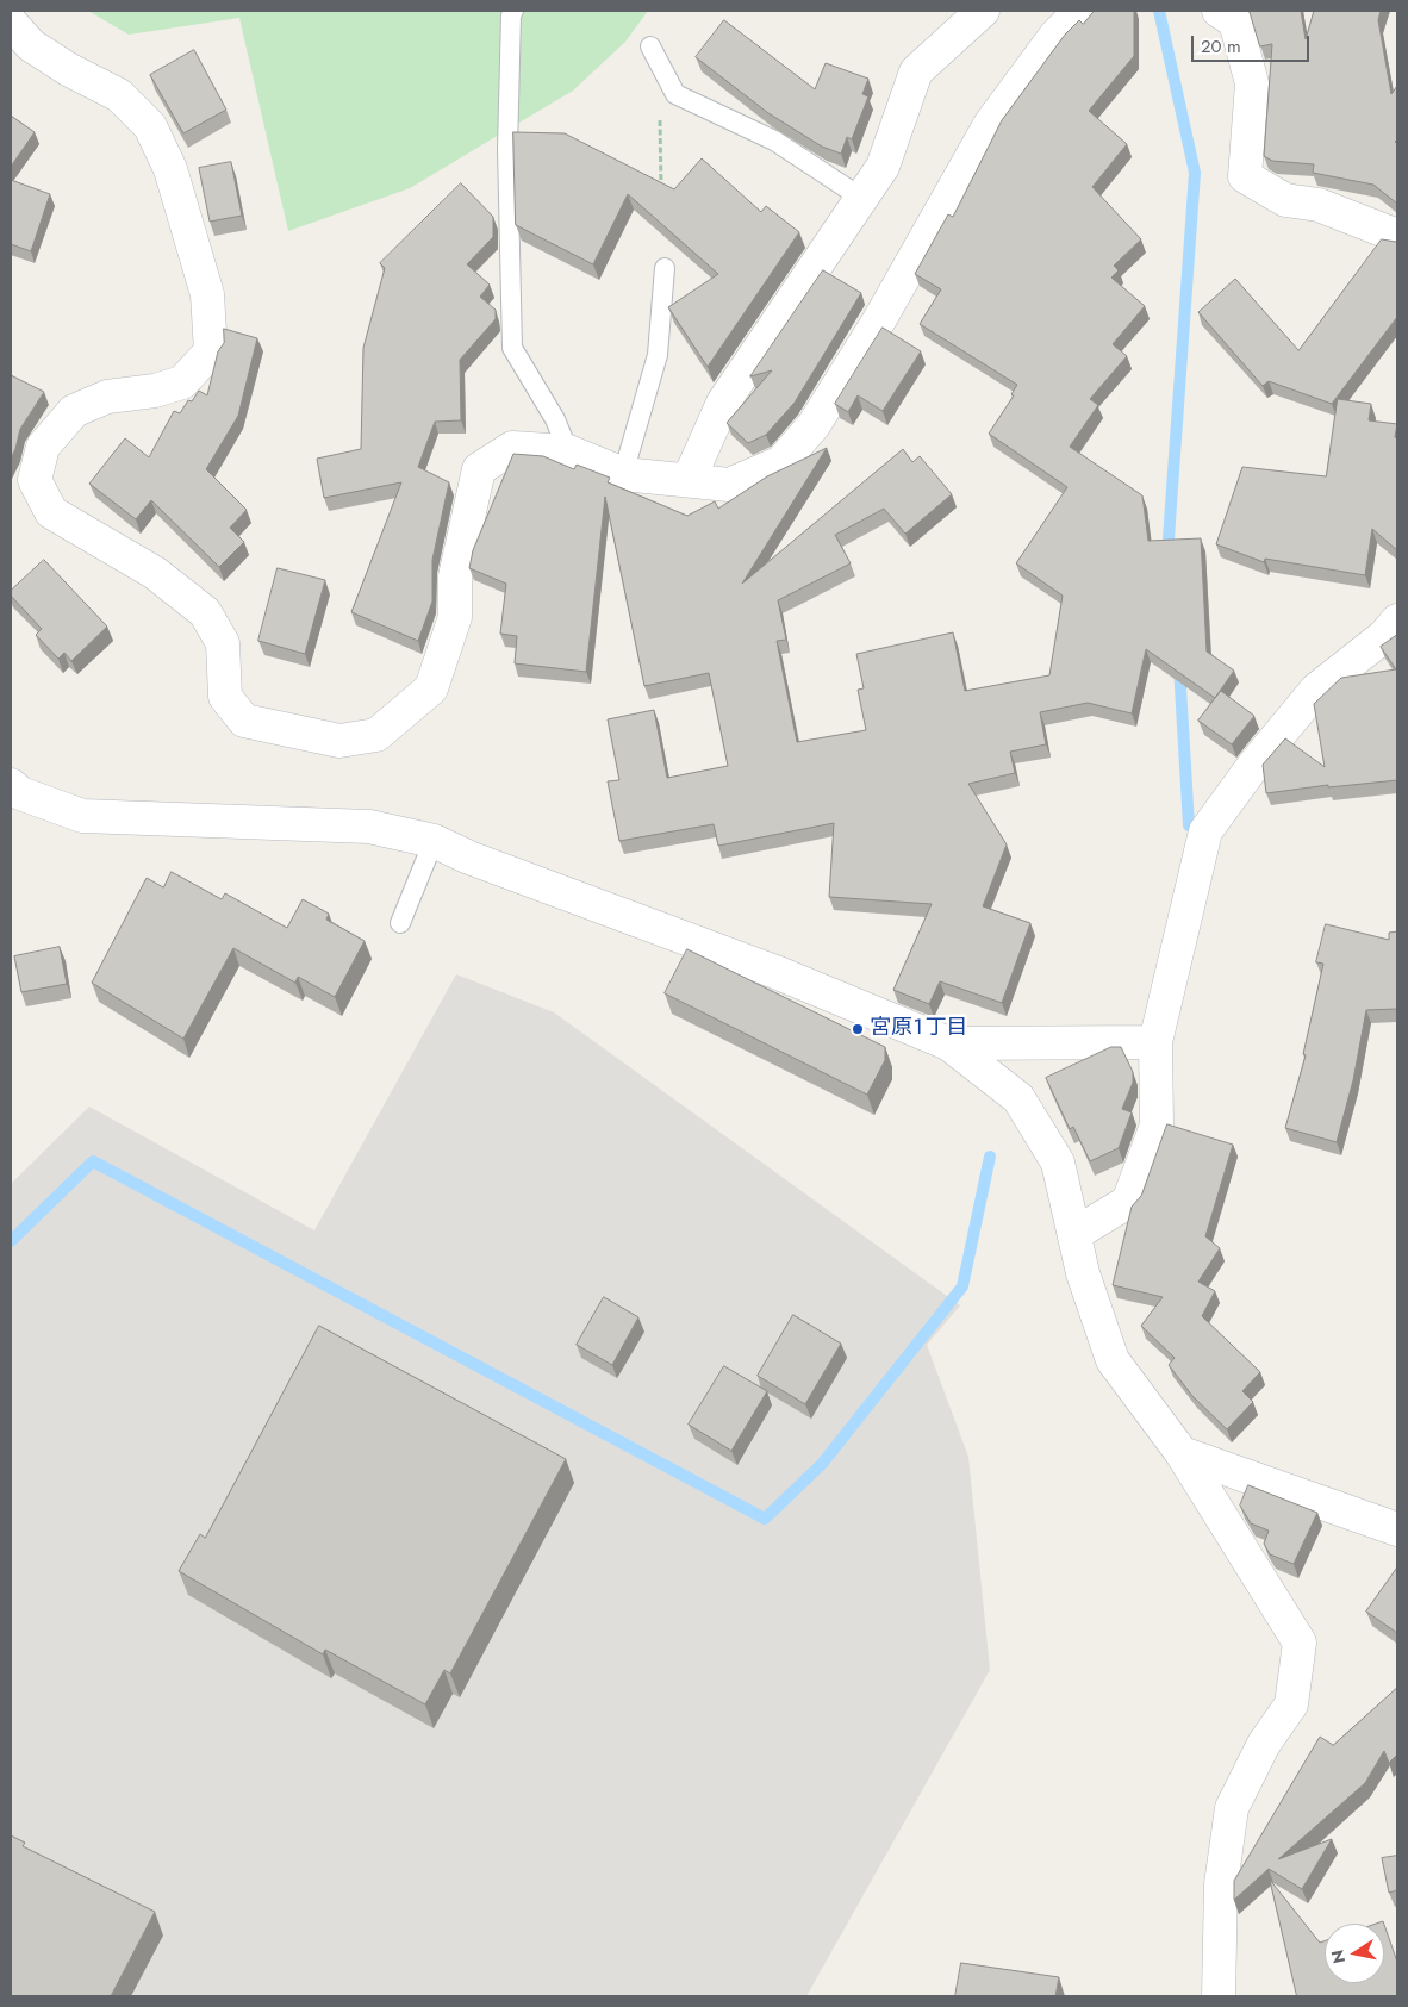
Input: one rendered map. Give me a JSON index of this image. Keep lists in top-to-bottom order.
{
  "places": ["宮原１丁目"],
  "scale_bar": "20 m",
  "north": "left"
}
